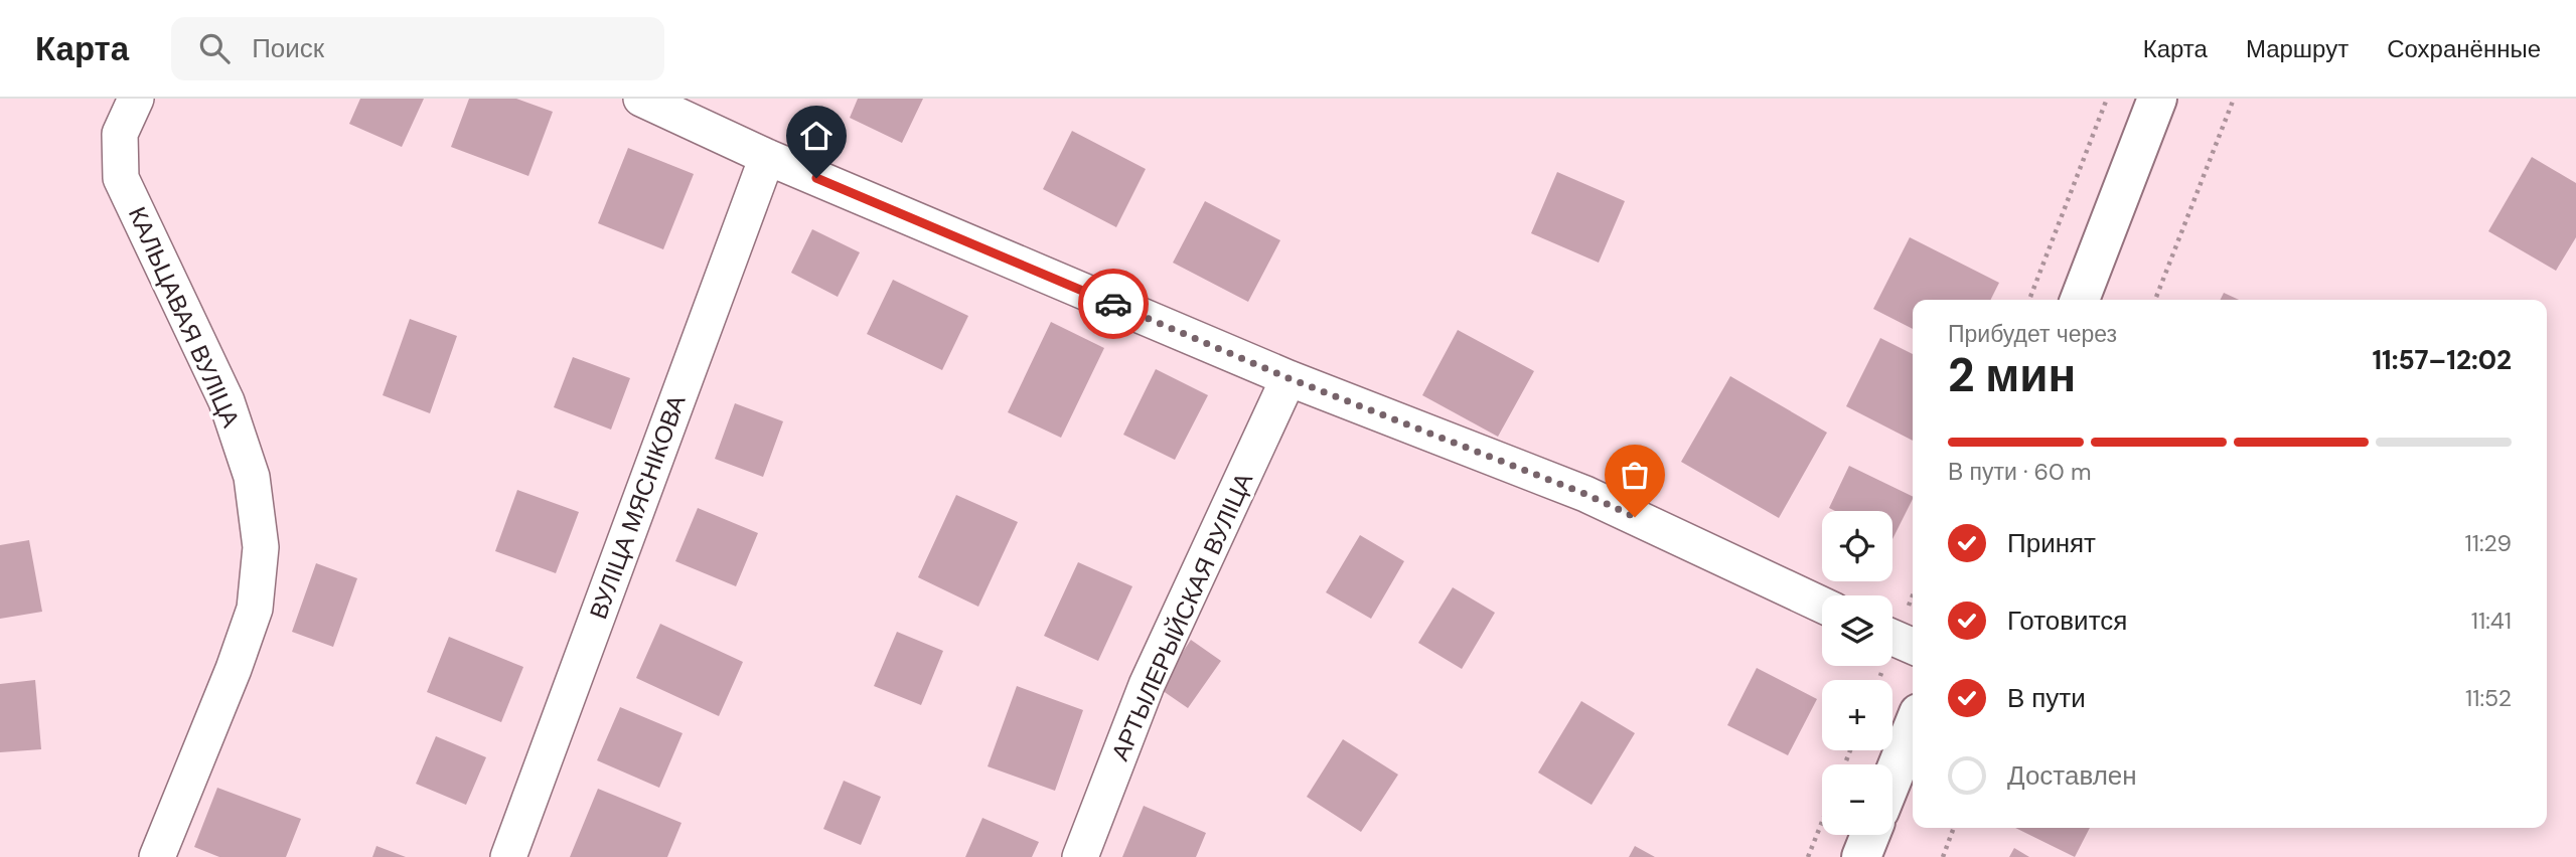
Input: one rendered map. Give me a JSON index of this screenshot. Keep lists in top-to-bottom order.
{
  "streets": {
    "street": ["КАЛЬЦАВАЯ ВУЛІЦА", "ВУЛІЦА МЯСНІКОВА", "АРТЫЛЕРЫЙСКАЯ ВУЛІЦА"]
  },
  "page": {
    "header": "Карта",
    "search": "Поиск",
    "nav": ["Карта", "Маршрут", "Сохранённые"],
    "heading": ["2 мин", "Прибудет через", "11:57–12:02"],
    "bar": "В пути · 60 m",
    "list": [
      ["Принят", "11:29"],
      ["Готовится", "11:41"],
      ["В пути", "11:52"],
      "Доставлен"
    ],
    "map_buttons": ["+", "−"]
  }
}
